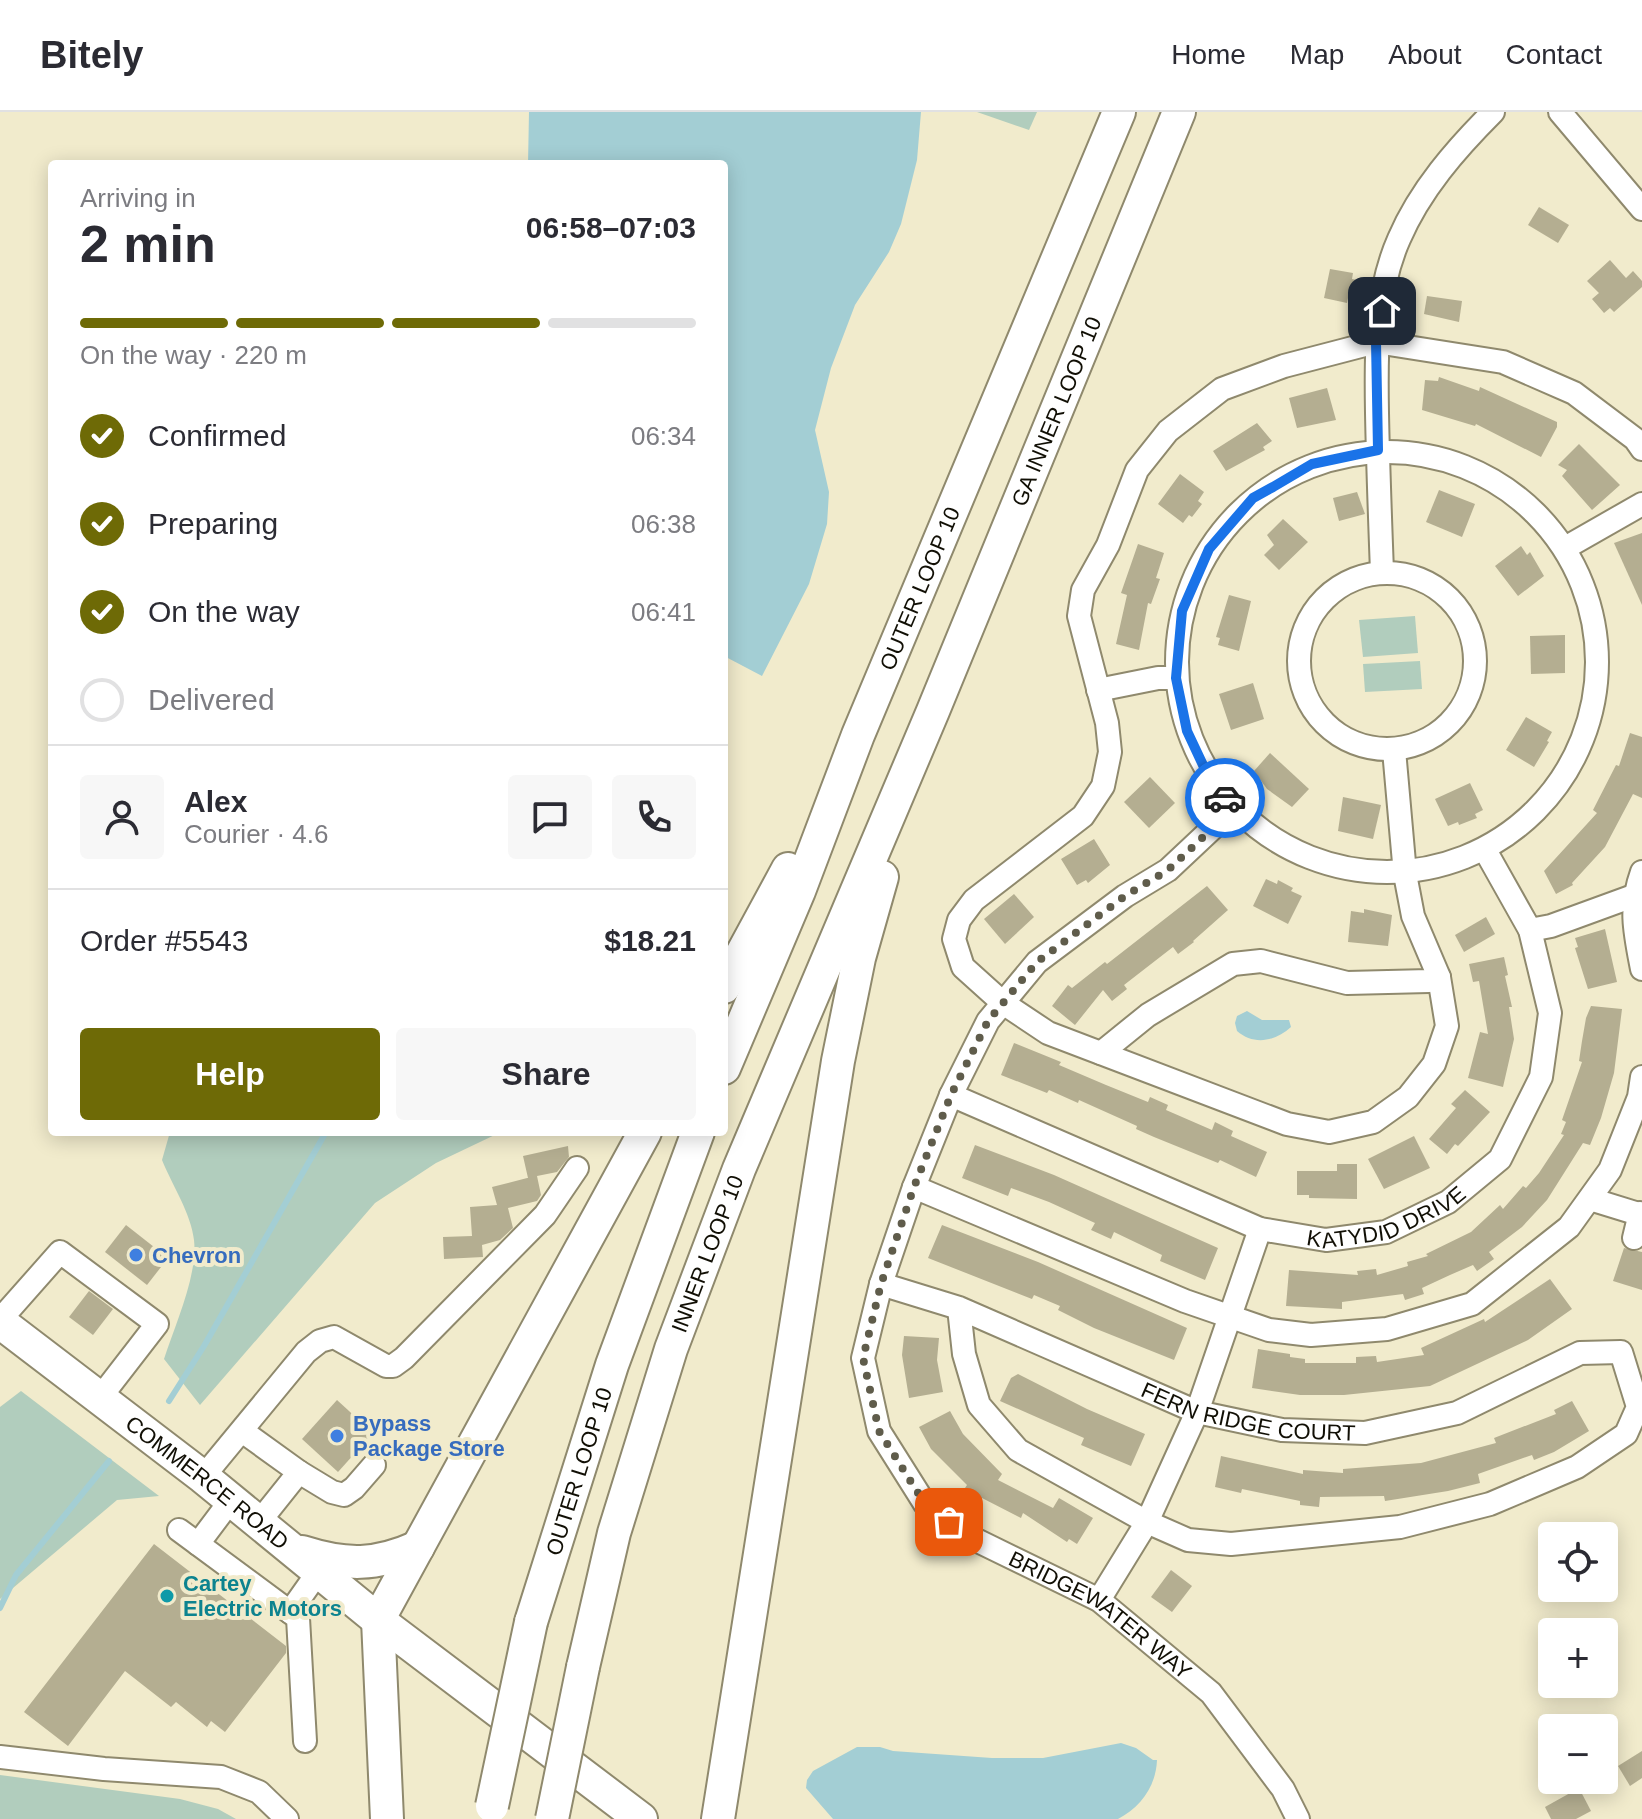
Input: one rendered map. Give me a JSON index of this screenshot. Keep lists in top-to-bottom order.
{
  "streets": {
    "highway": [
      "GA INNER LOOP 10",
      "OUTER LOOP 10",
      "INNER LOOP 10",
      "COMMERCE ROAD"
    ],
    "street": ["KATYDID DRIVE", "FERN RIDGE COURT", "BRIDGEWATER WAY"]
  },
  "crossings": [
    ["GA INNER LOOP 10", "INNER LOOP 10"],
    ["KATYDID DRIVE", "BRIDGEWATER WAY"],
    ["FERN RIDGE COURT", "BRIDGEWATER WAY"]
  ],
  "places": ["Chevron", "Bypass Package Store", "Cartey Electric Motors"],
  "page": {
    "header": "Bitely",
    "nav": [
      "Home",
      "Map",
      "About",
      "Contact"
    ],
    "heading": ["2 min", "Arriving in", "06:58–07:03"],
    "panel": [
      "Alex",
      "Courier · 4.6",
      "Order #5543",
      "$18.21"
    ],
    "bar": "On the way · 220 m",
    "list": [
      ["Confirmed", "06:34"],
      ["Preparing", "06:38"],
      ["On the way", "06:41"],
      "Delivered"
    ],
    "buttons": ["Help", "Share"],
    "map_buttons": ["+", "−"]
  }
}
